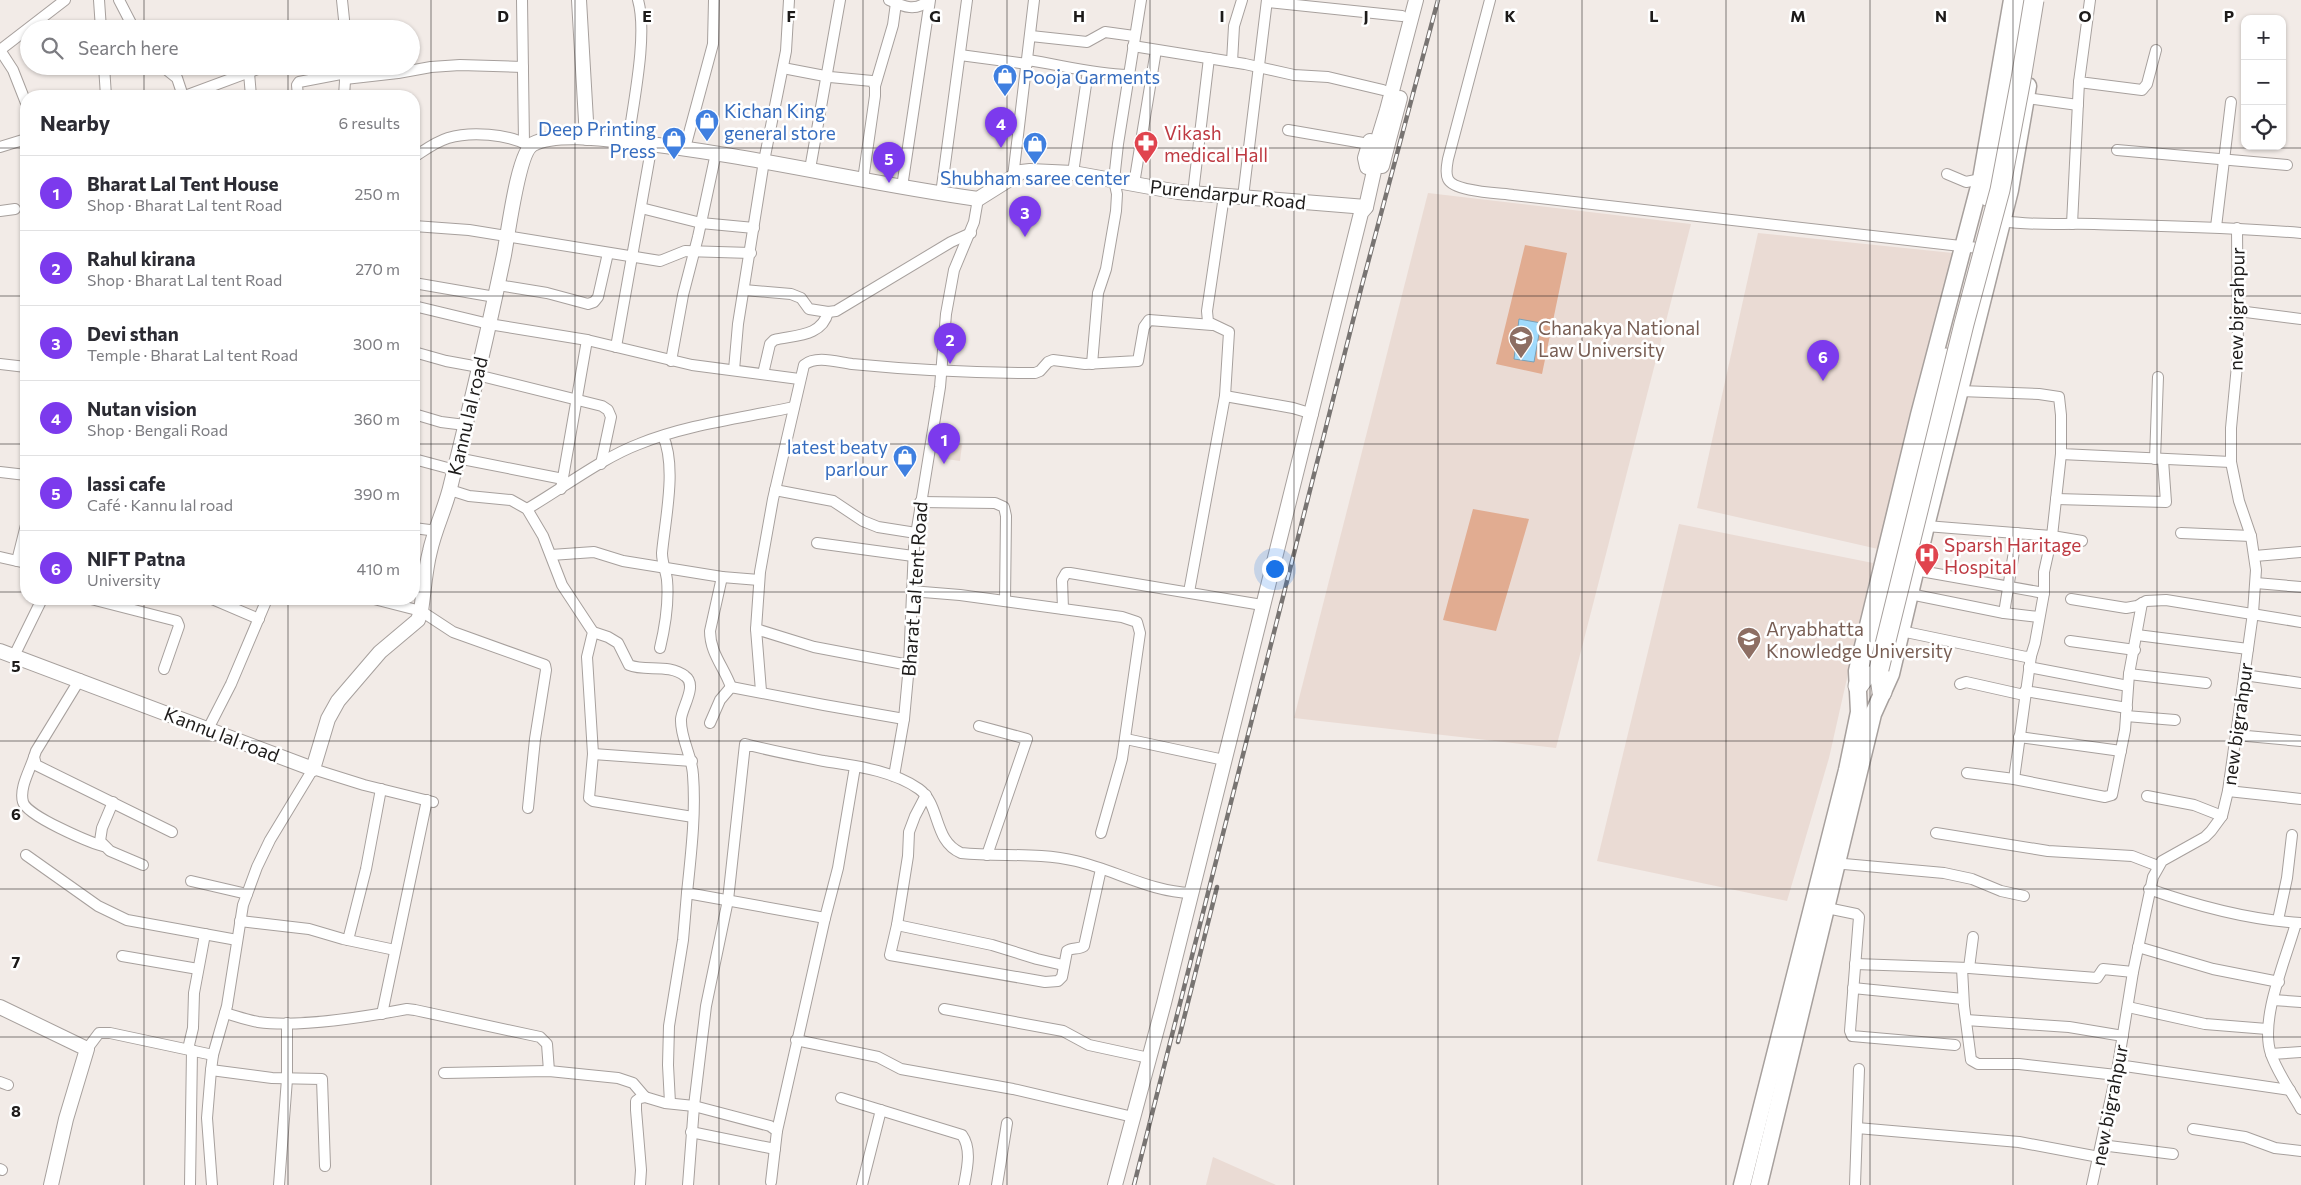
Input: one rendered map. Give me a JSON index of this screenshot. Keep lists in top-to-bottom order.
{
  "streets": {
    "street": [
      "Purendarpur Road",
      "new bigrahpur",
      "Kannu lal road",
      "Bharat Lal tent Road"
    ]
  },
  "crossings": [
    ["Purendarpur Road", "Bharat Lal tent Road"]
  ],
  "places": {
    "shop": [
      "Pooja Garments",
      "Kichan King general store",
      "Deep Printing Press",
      "Shubham saree center",
      "latest beaty parlour"
    ],
    "pharmacy": ["Vikash medical Hall"],
    "school or university": ["Chanakya National Law University", "Aryabhatta Knowledge University"],
    "hospital": ["Sparsh Haritage Hospital"]
  },
  "page": {
    "map_buttons": ["+", "−"],
    "search": "Search here",
    "heading": ["Nearby", "6 results"],
    "pins": [
      "4",
      "5",
      "3",
      "2",
      "6",
      "1"
    ],
    "list": [
      {
        "mark": "1",
        "name": "Bharat Lal Tent House",
        "note": "Shop · Bharat Lal tent Road",
        "value": "250 m"
      },
      {
        "mark": "2",
        "name": "Rahul kirana",
        "note": "Shop · Bharat Lal tent Road",
        "value": "270 m"
      },
      {
        "mark": "3",
        "name": "Devi sthan",
        "note": "Temple · Bharat Lal tent Road",
        "value": "300 m"
      },
      {
        "mark": "4",
        "name": "Nutan vision",
        "note": "Shop · Bengali Road",
        "value": "360 m"
      },
      {
        "mark": "5",
        "name": "lassi cafe",
        "note": "Café · Kannu lal road",
        "value": "390 m"
      },
      {
        "mark": "6",
        "name": "NIFT Patna",
        "note": "University",
        "value": "410 m"
      }
    ]
  },
  "grid": {
    "columns": [
      "D",
      "E",
      "F",
      "G",
      "H",
      "I",
      "J",
      "K",
      "L",
      "M",
      "N",
      "O",
      "P"
    ],
    "rows": [
      "5",
      "6",
      "7",
      "8"
    ]
  }
}
